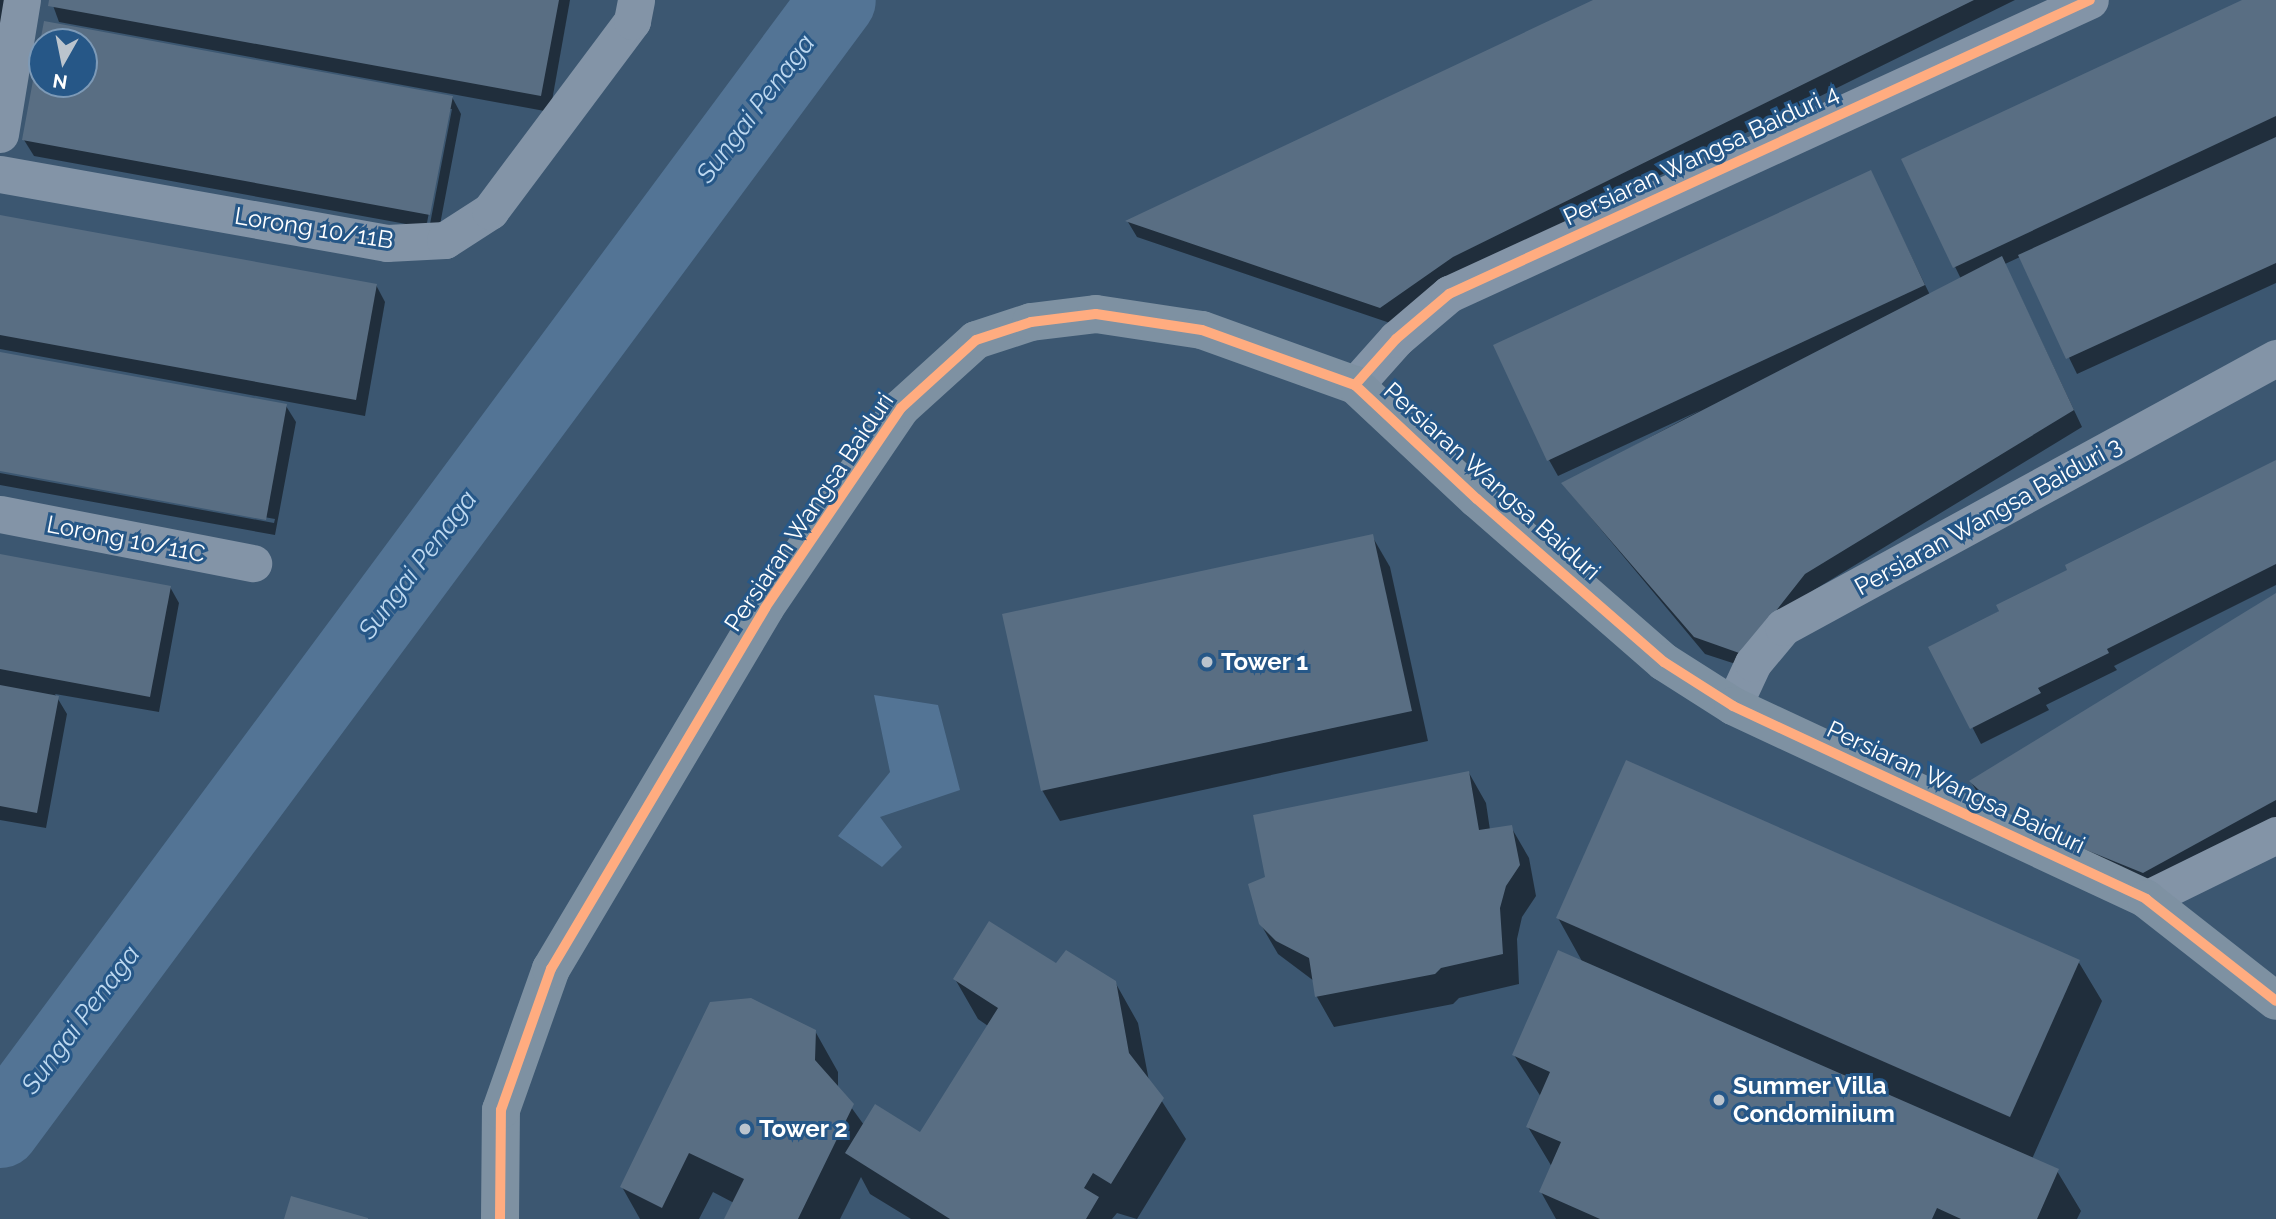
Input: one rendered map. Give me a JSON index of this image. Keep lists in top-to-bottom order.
{
  "streets": {
    "street": [
      "Persiaran Wangsa Baiduri 4",
      "Lorong 10/11B",
      "Persiaran Wangsa Baiduri",
      "Persiaran Wangsa Baiduri 3",
      "Lorong 10/11C"
    ]
  },
  "crossings": [
    ["Persiaran Wangsa Baiduri 4", "Persiaran Wangsa Baiduri"],
    ["Persiaran Wangsa Baiduri", "Persiaran Wangsa Baiduri 3"]
  ],
  "water": ["Sungai Penaga"],
  "places": ["Tower 1", "Summer Villa Condominium", "Tower 2"],
  "north": "bottom"
}
